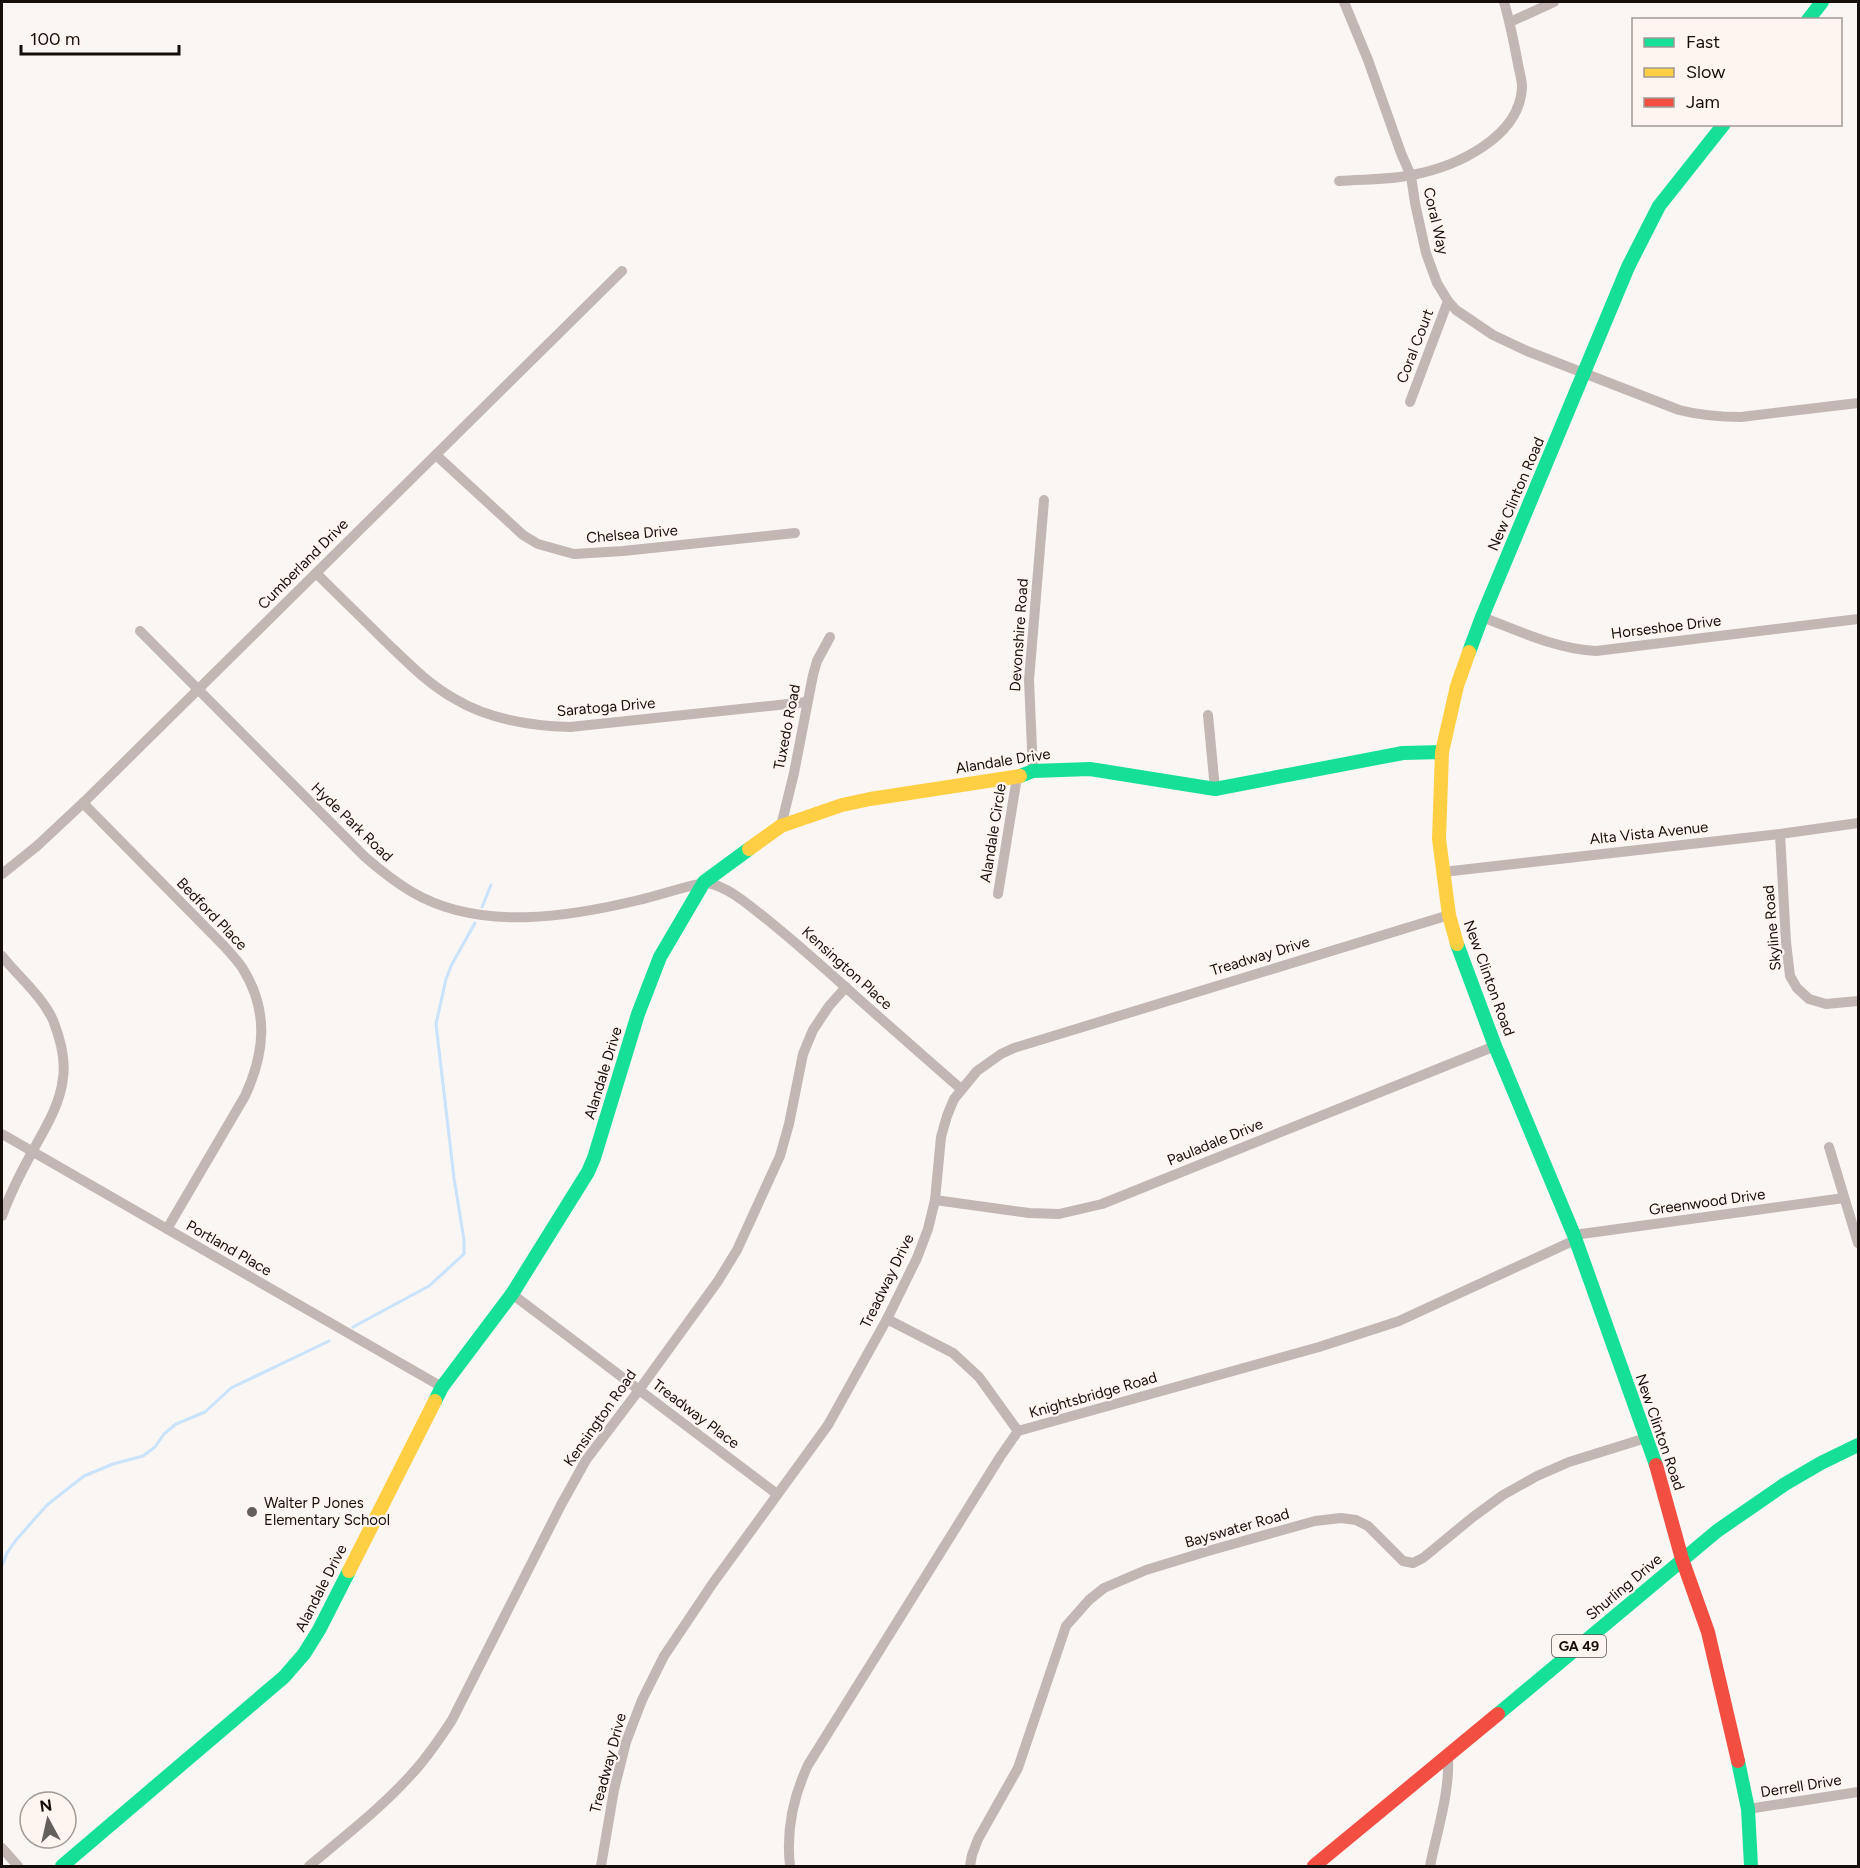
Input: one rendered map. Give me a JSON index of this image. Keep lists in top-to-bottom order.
{
  "streets": {
    "street": [
      "Coral Way",
      "Coral Court",
      "New Clinton Road",
      "Chelsea Drive",
      "Cumberland Drive",
      "Horseshoe Drive",
      "Devonshire Road",
      "Saratoga Drive",
      "Tuxedo Road",
      "Alandale Drive",
      "Hyde Park Road",
      "Alandale Circle",
      "Alta Vista Avenue",
      "Bedford Place",
      "Skyline Road",
      "Treadway Drive",
      "Kensington Place",
      "Pauladale Drive",
      "Greenwood Drive",
      "Portland Place",
      "Knightsbridge Road",
      "Treadway Place",
      "Kensington Road",
      "Bayswater Road",
      "Shurling Drive",
      "GA 49",
      "Derrell Drive"
    ]
  },
  "crossings": [
    ["Coral Way", "Coral Court"],
    ["Coral Way", "New Clinton Road"],
    ["New Clinton Road", "Horseshoe Drive"],
    ["New Clinton Road", "Alandale Drive"],
    ["New Clinton Road", "Alta Vista Avenue"],
    ["New Clinton Road", "Treadway Drive"],
    ["New Clinton Road", "Pauladale Drive"],
    ["New Clinton Road", "Greenwood Drive"],
    ["New Clinton Road", "Knightsbridge Road"],
    ["New Clinton Road", "Bayswater Road"],
    ["New Clinton Road", "Shurling Drive"],
    ["New Clinton Road", "Derrell Drive"],
    ["Chelsea Drive", "Cumberland Drive"],
    ["Cumberland Drive", "Saratoga Drive"],
    ["Cumberland Drive", "Hyde Park Road"],
    ["Cumberland Drive", "Bedford Place"],
    ["Devonshire Road", "Alandale Drive"],
    ["Saratoga Drive", "Tuxedo Road"],
    ["Tuxedo Road", "Alandale Drive"],
    ["Alandale Drive", "Hyde Park Road"],
    ["Alandale Drive", "Alandale Circle"],
    ["Alandale Drive", "Kensington Place"],
    ["Alandale Drive", "Portland Place"],
    ["Alandale Drive", "Treadway Place"],
    ["Hyde Park Road", "Kensington Place"],
    ["Alta Vista Avenue", "Skyline Road"],
    ["Bedford Place", "Portland Place"],
    ["Treadway Drive", "Kensington Place"],
    ["Treadway Drive", "Pauladale Drive"],
    ["Treadway Drive", "Treadway Place"],
    ["Kensington Place", "Kensington Road"],
    ["Greenwood Drive", "Knightsbridge Road"],
    ["Treadway Place", "Kensington Road"]
  ],
  "places": ["Walter P Jones Elementary School"],
  "legend": ["Fast", "Slow", "Jam"],
  "scale_bar": "100 m",
  "north": "top"
}
